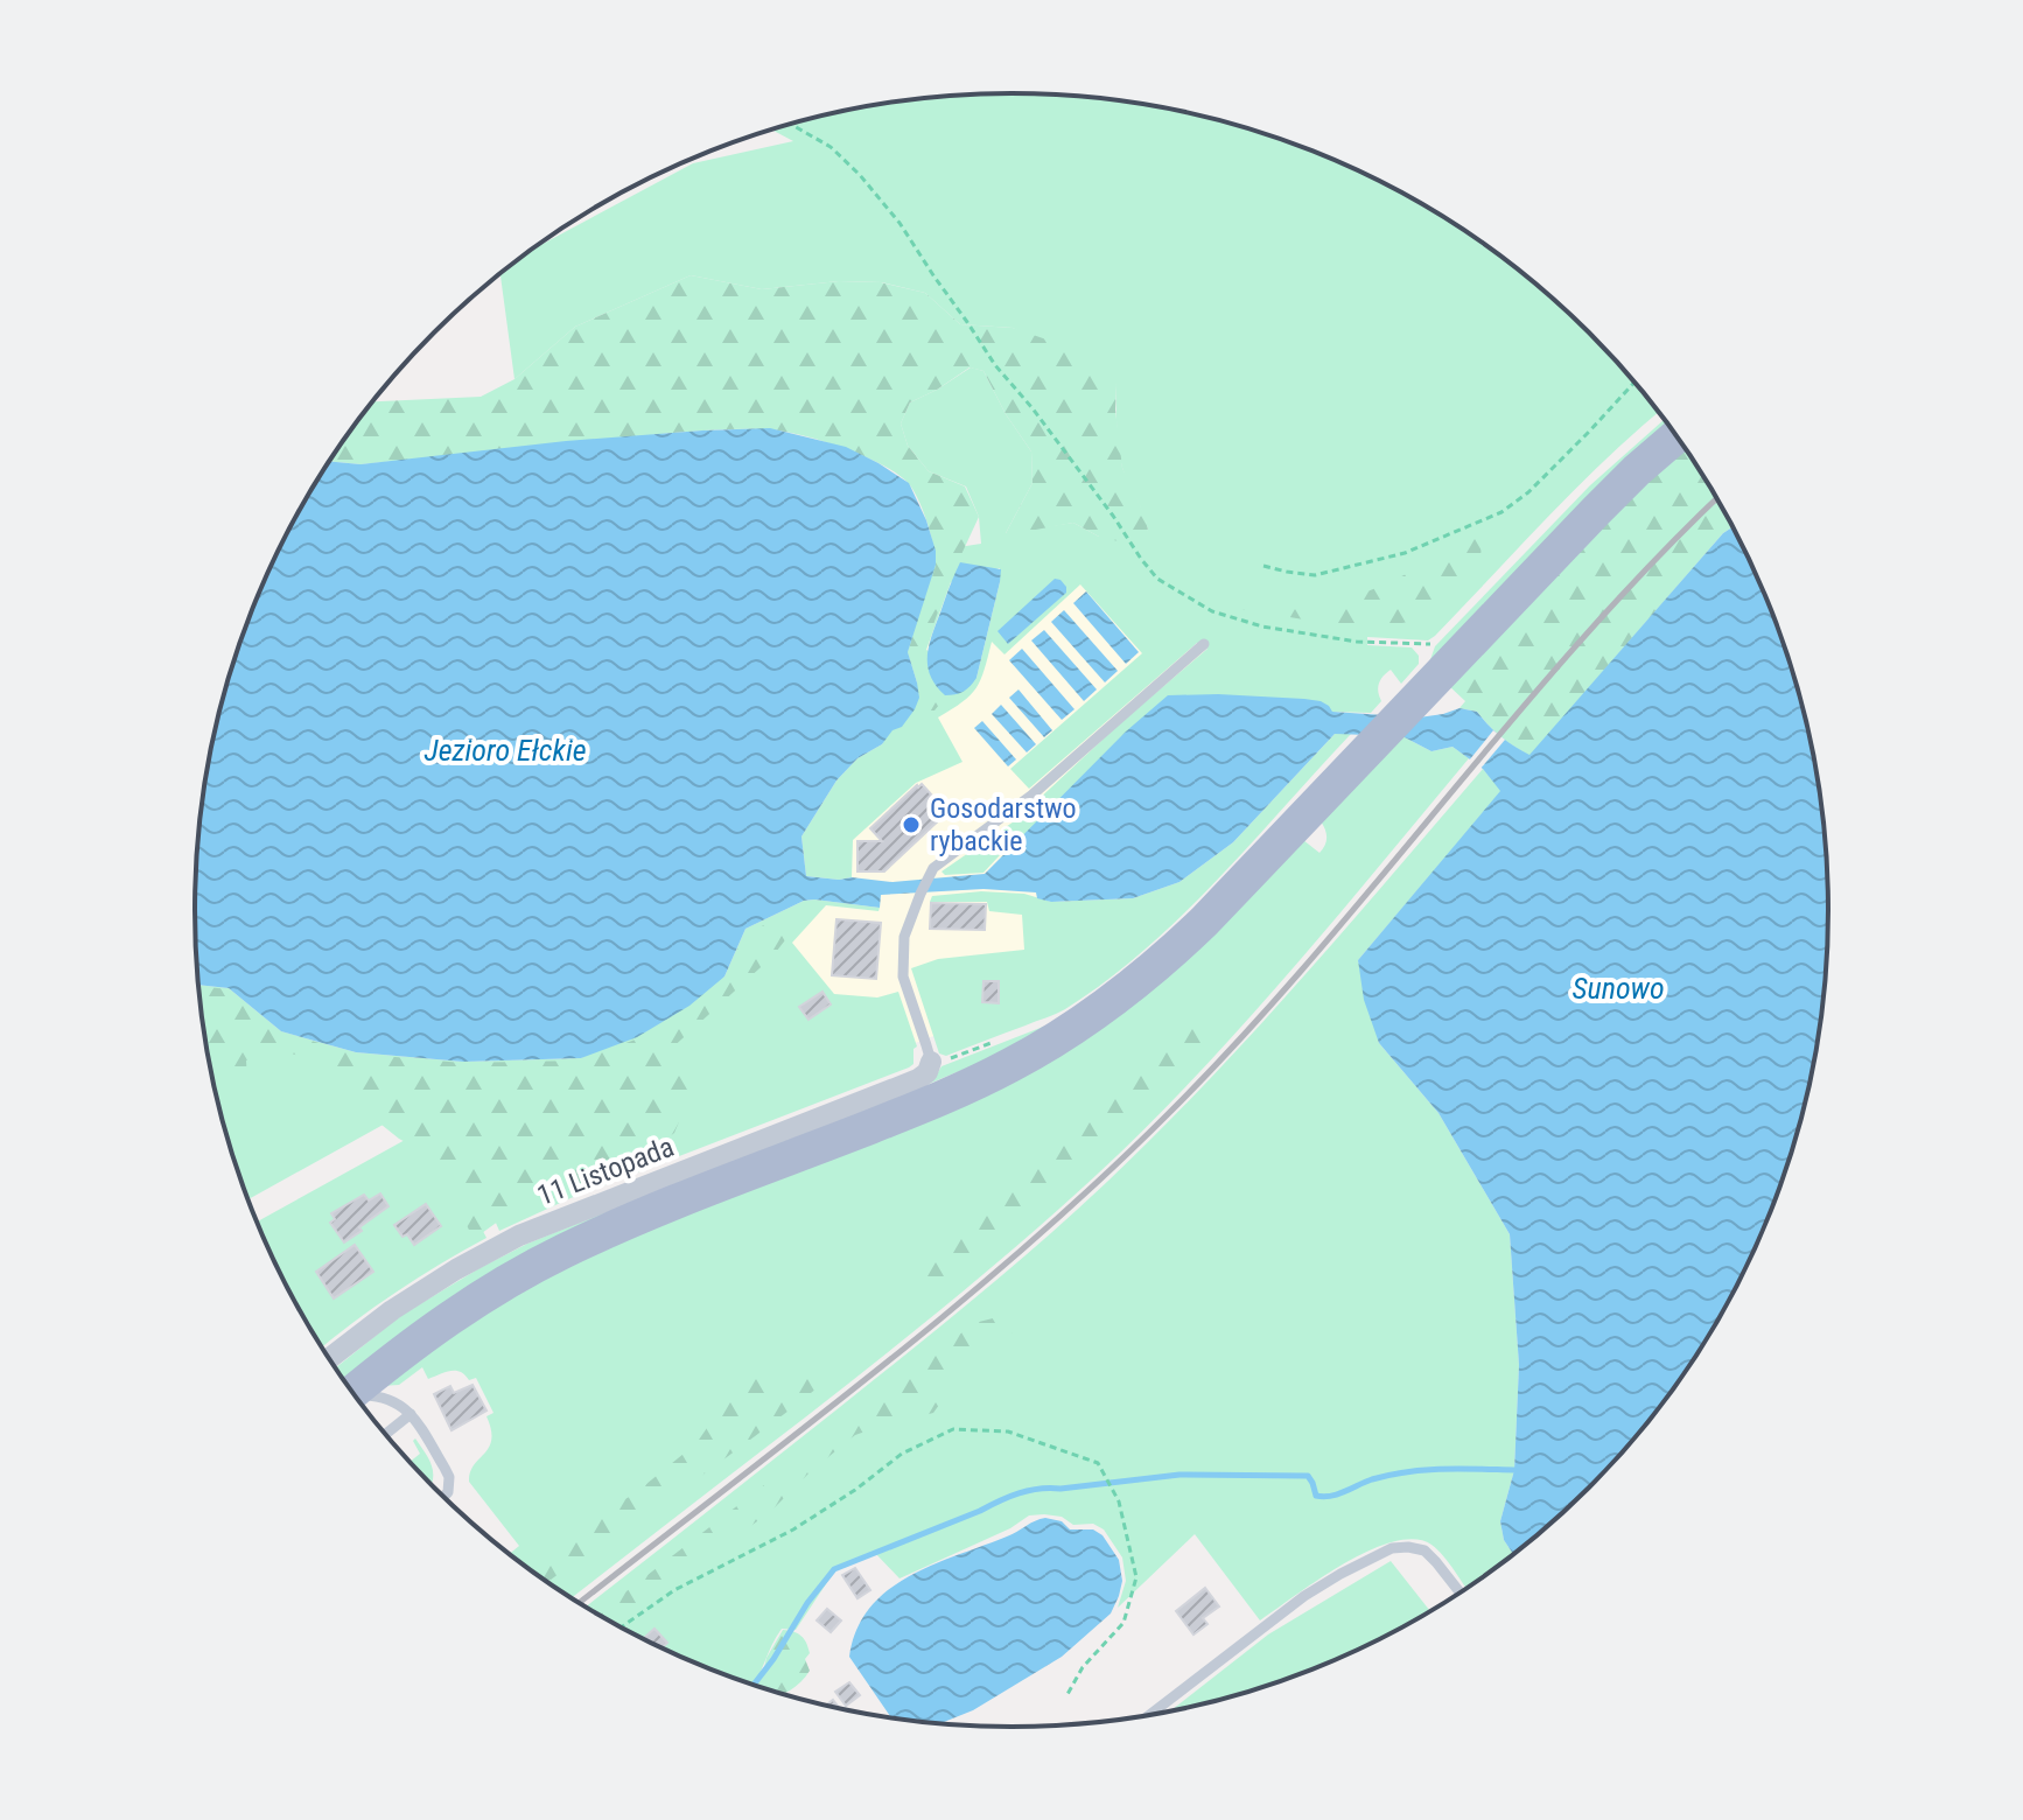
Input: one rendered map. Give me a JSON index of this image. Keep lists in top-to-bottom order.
{
  "streets": {
    "street": ["11 Listopada"]
  },
  "water": ["Jezioro Ełckie", "Sunowo"],
  "places": ["Gosodarstwo rybackie"]
}
